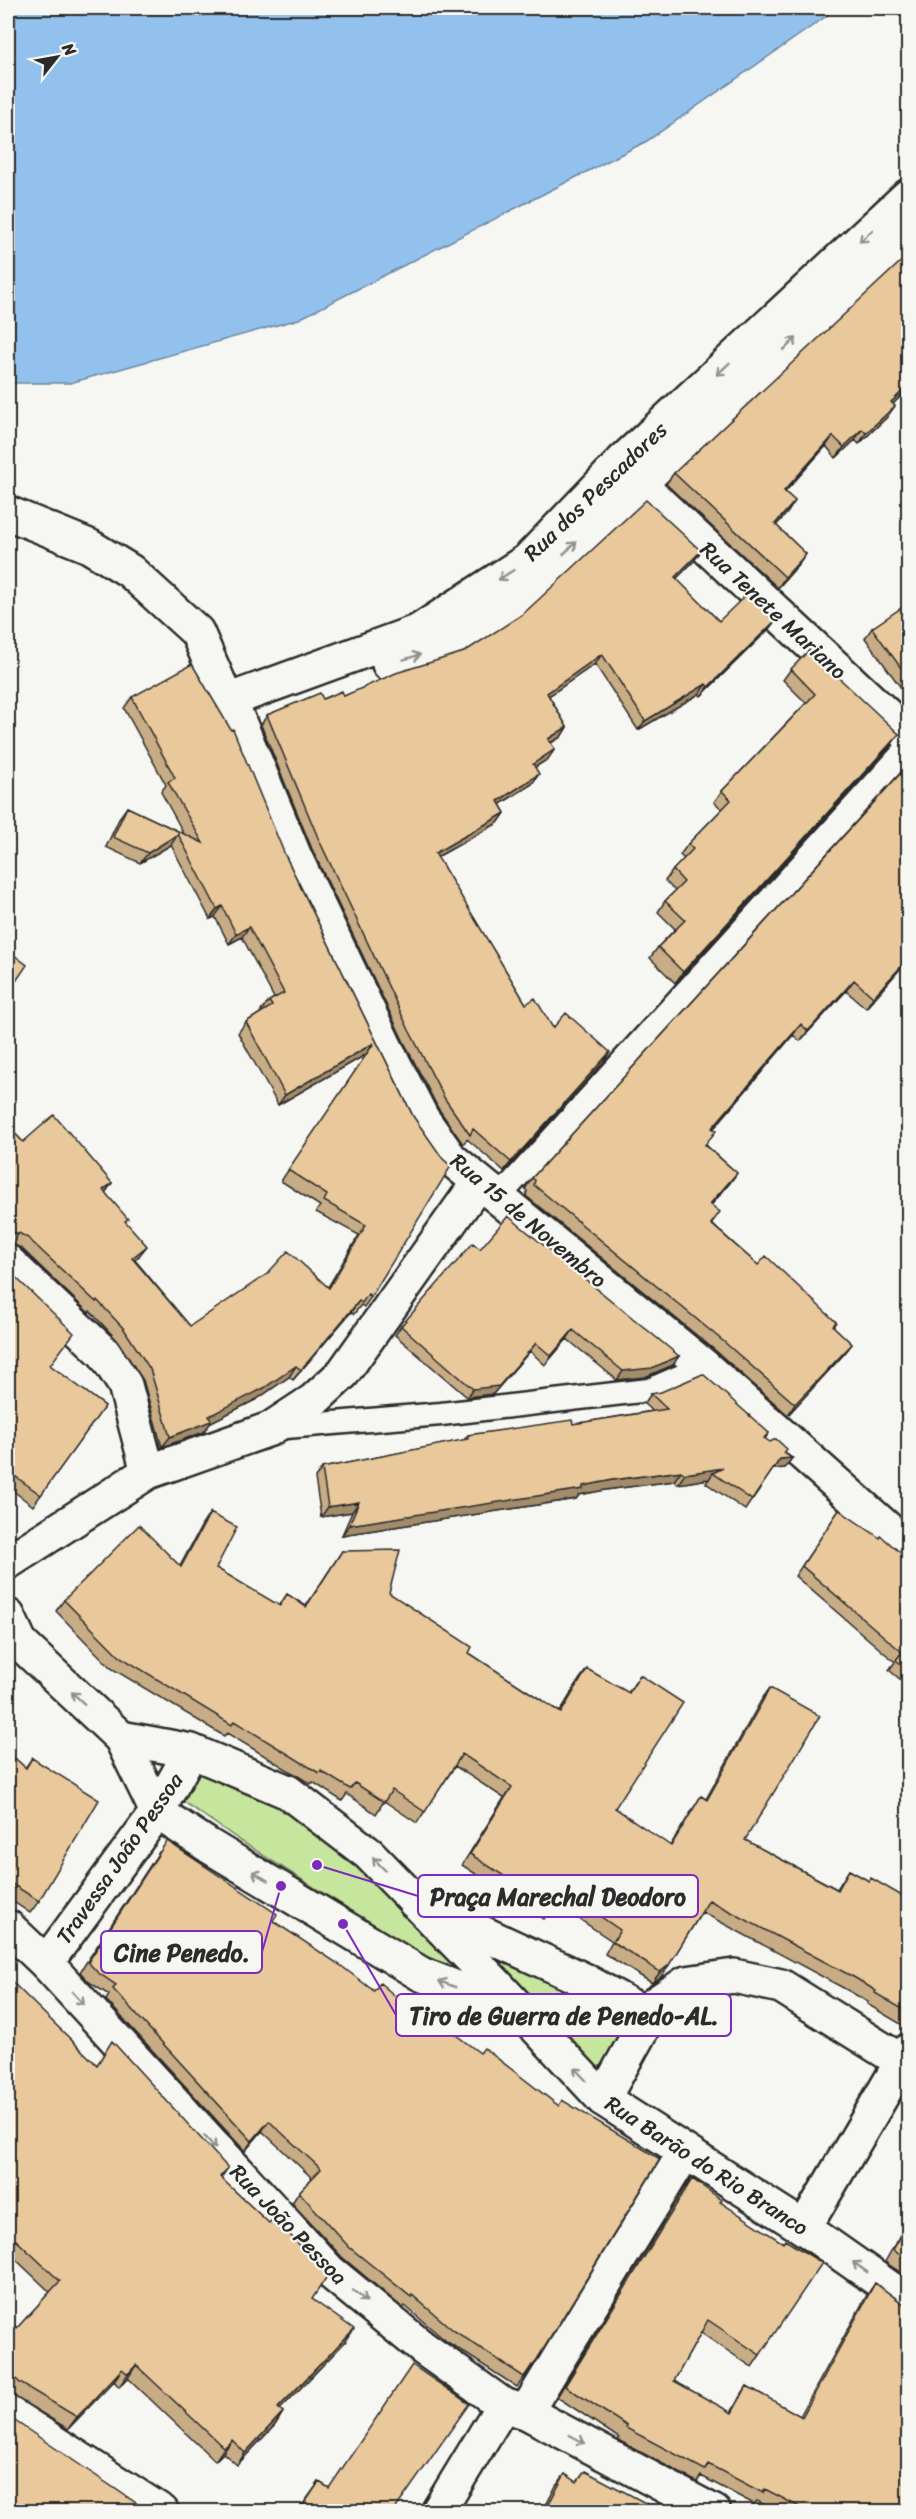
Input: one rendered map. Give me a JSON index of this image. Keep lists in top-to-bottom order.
{
  "streets": {
    "street": [
      "Rua dos Pescadores",
      "Rua Tenete Mariano",
      "Rua 15 de Novembro",
      "Travessa João Pessoa",
      "Rua Barão do Rio Branco",
      "Rua João Pessoa"
    ]
  },
  "crossings": [
    ["Rua dos Pescadores", "Rua Tenete Mariano"],
    ["Rua dos Pescadores", "Rua 15 de Novembro"],
    ["Travessa João Pessoa", "Rua Barão do Rio Branco"],
    ["Travessa João Pessoa", "Rua João Pessoa"]
  ],
  "one_way": ["Rua João Pessoa"],
  "places": ["Praça Marechal Deodoro", "Cine Penedo.", "Tiro de Guerra de Penedo-AL."],
  "north": "top right"
}
